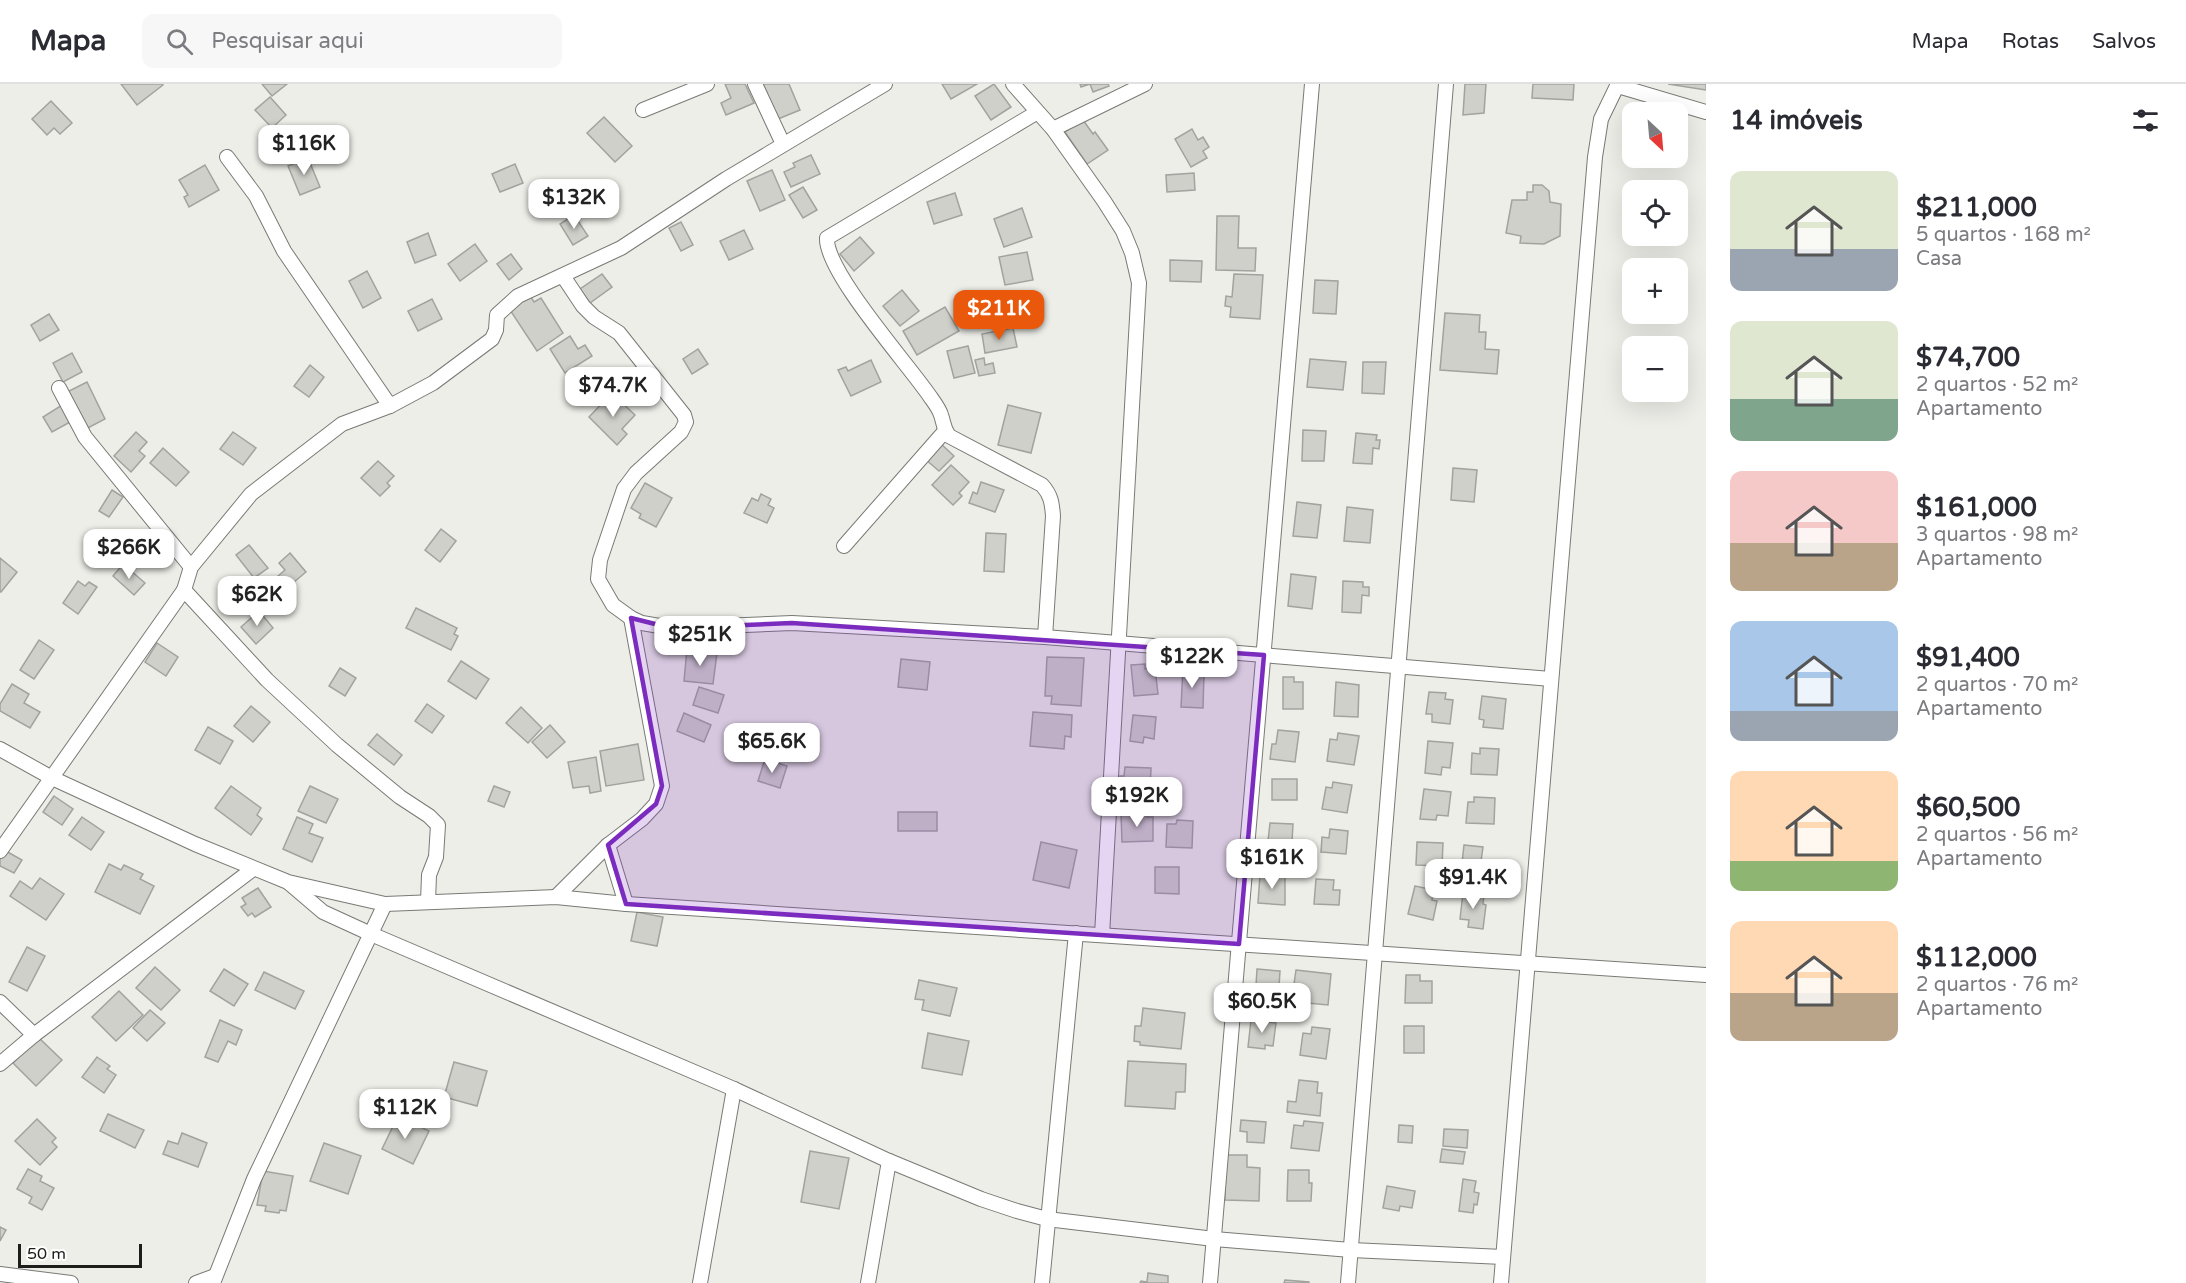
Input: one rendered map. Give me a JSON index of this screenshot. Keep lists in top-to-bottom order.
{
  "scale_bar": "50 m",
  "north": "bottom right",
  "page": {
    "header": "Mapa",
    "search": "Pesquisar aqui",
    "nav": ["Mapa", "Rotas", "Salvos"],
    "heading": "14 imóveis",
    "map_buttons": ["+", "−"],
    "price": [
      "$116K",
      "$132K",
      "$211K",
      "$74.7K",
      "$266K",
      "$62K",
      "$251K",
      "$122K",
      "$65.6K",
      "$192K",
      "$161K",
      "$91.4K",
      "$60.5K",
      "$112K"
    ],
    "list": [
      {
        "name": "$211,000",
        "note": "5 quartos · 168 m² · Casa"
      },
      {
        "name": "$74,700",
        "note": "2 quartos · 52 m² · Apartamento"
      },
      {
        "name": "$161,000",
        "note": "3 quartos · 98 m² · Apartamento"
      },
      {
        "name": "$91,400",
        "note": "2 quartos · 70 m² · Apartamento"
      },
      {
        "name": "$60,500",
        "note": "2 quartos · 56 m² · Apartamento"
      },
      {
        "name": "$112,000",
        "note": "2 quartos · 76 m² · Apartamento"
      }
    ],
    "scale": "50 m"
  }
}
